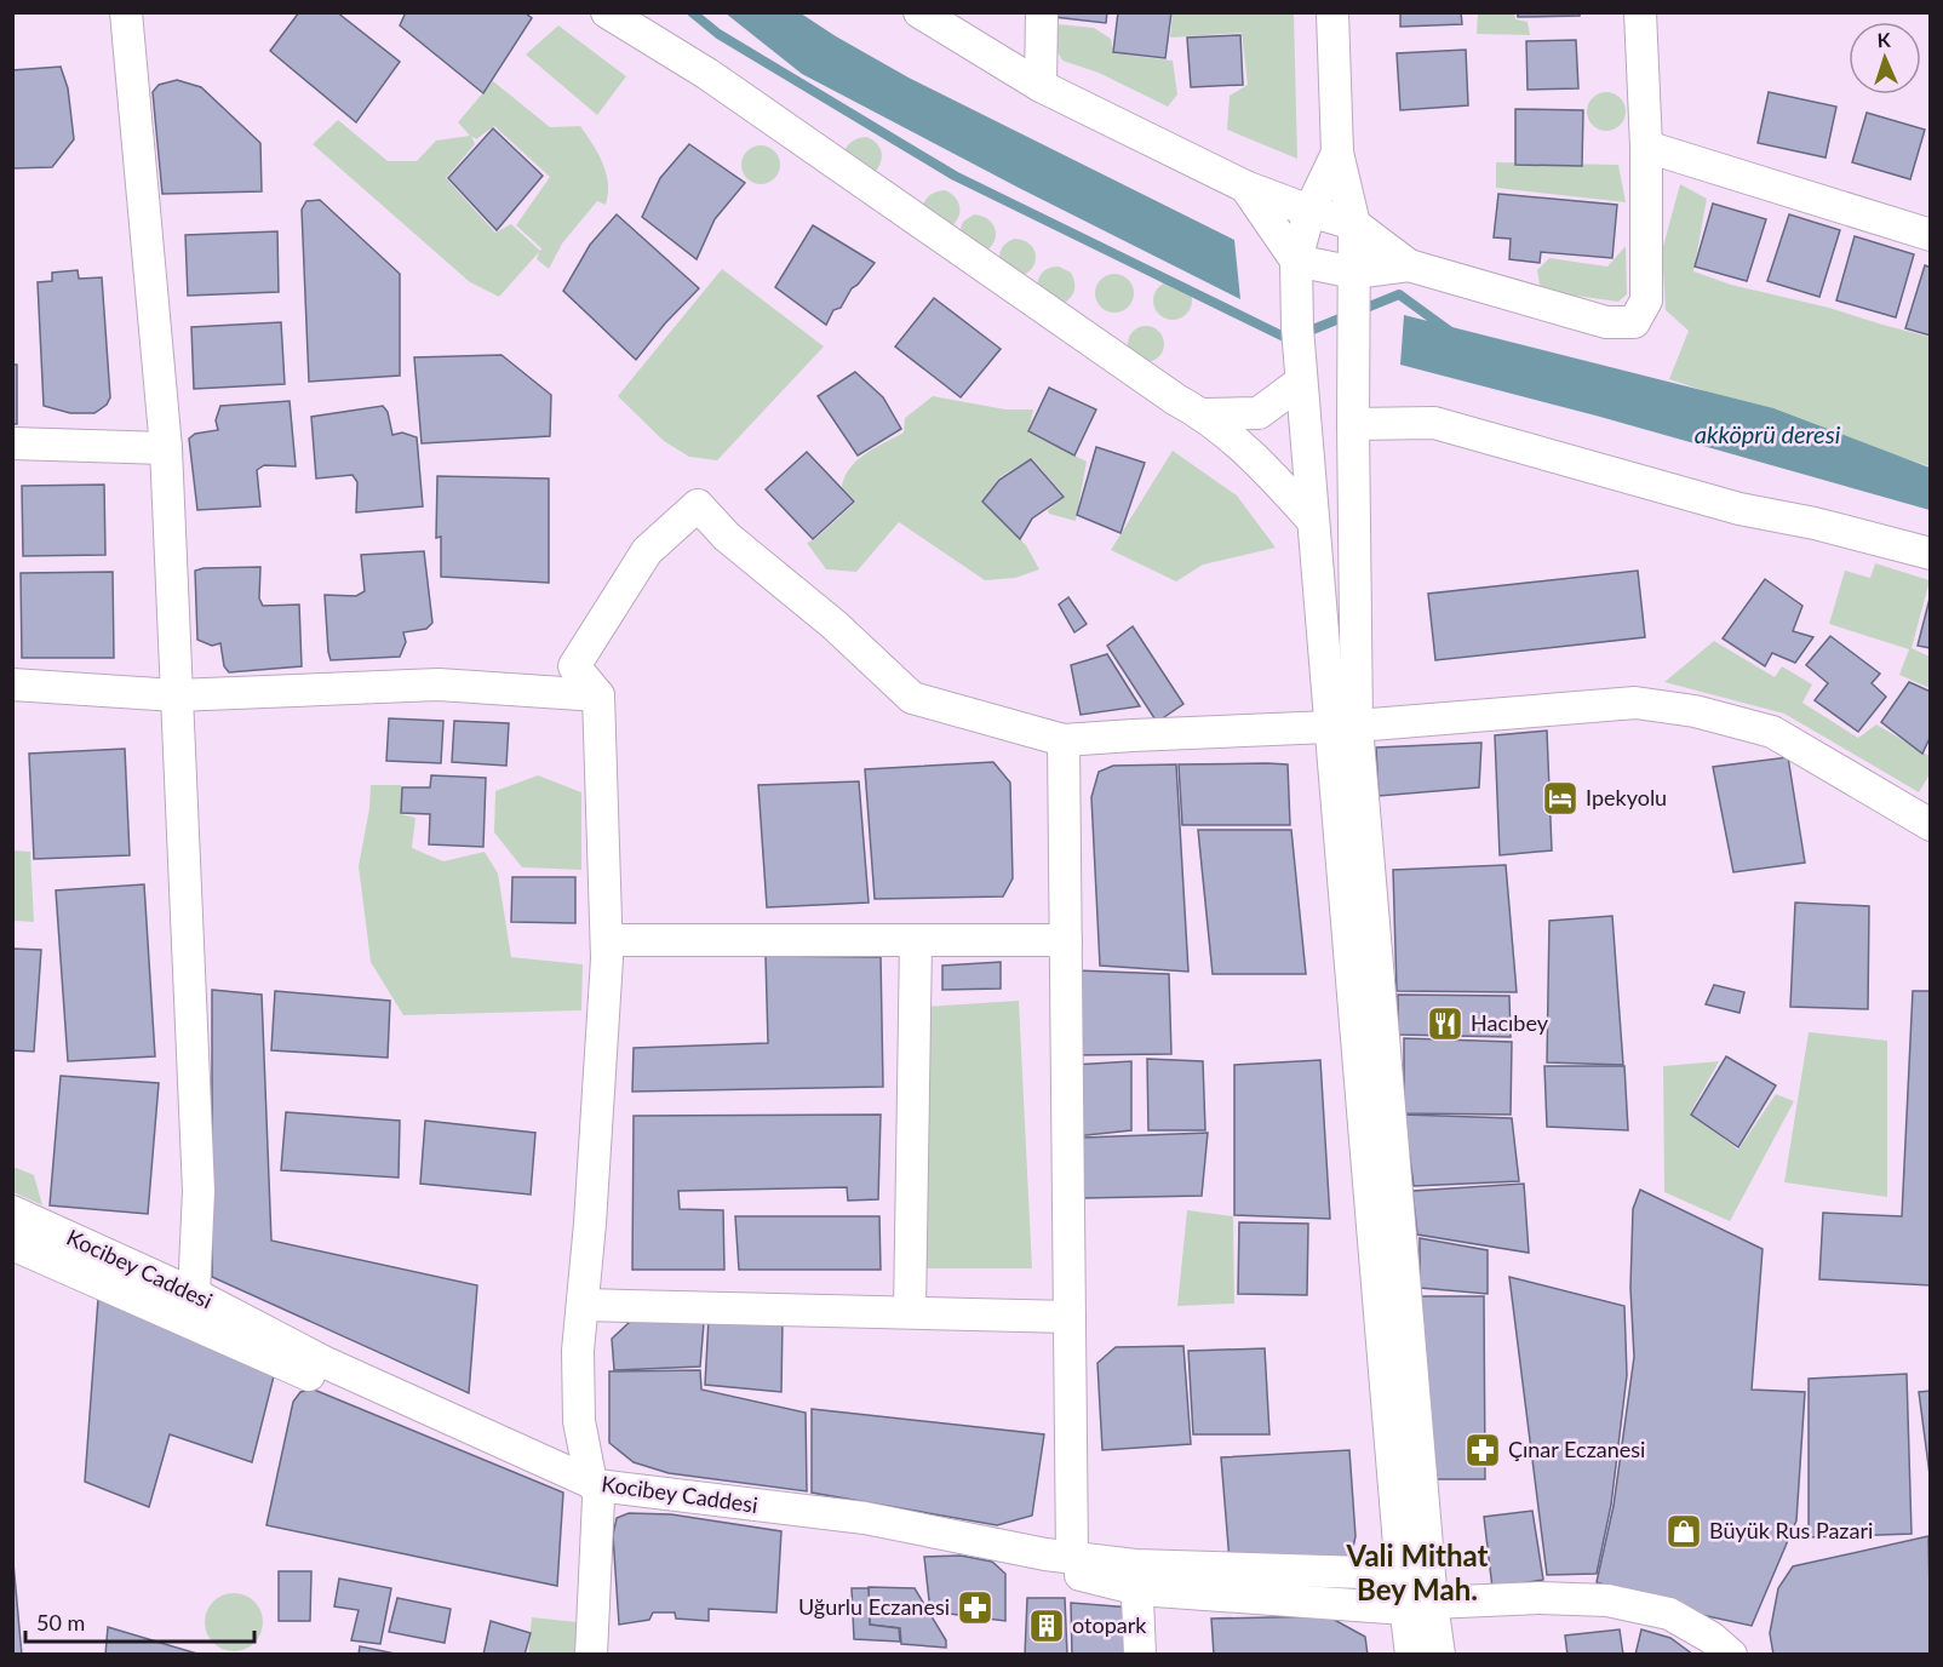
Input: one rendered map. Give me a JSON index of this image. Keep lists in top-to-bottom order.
{
  "streets": {
    "street": ["Kocibey Caddesi"]
  },
  "districts": ["Vali Mithat Bey Mah."],
  "water": ["akköprü deresi"],
  "places": {
    "hotel": ["Ipekyolu"],
    "restaurant": ["Hacıbey"],
    "pharmacy": ["Çınar Eczanesi", "Uğurlu Eczanesi"],
    "shop": ["Büyük Rus Pazari"],
    "building": ["otopark"]
  },
  "scale_bar": "50 m",
  "north": "top"
}
